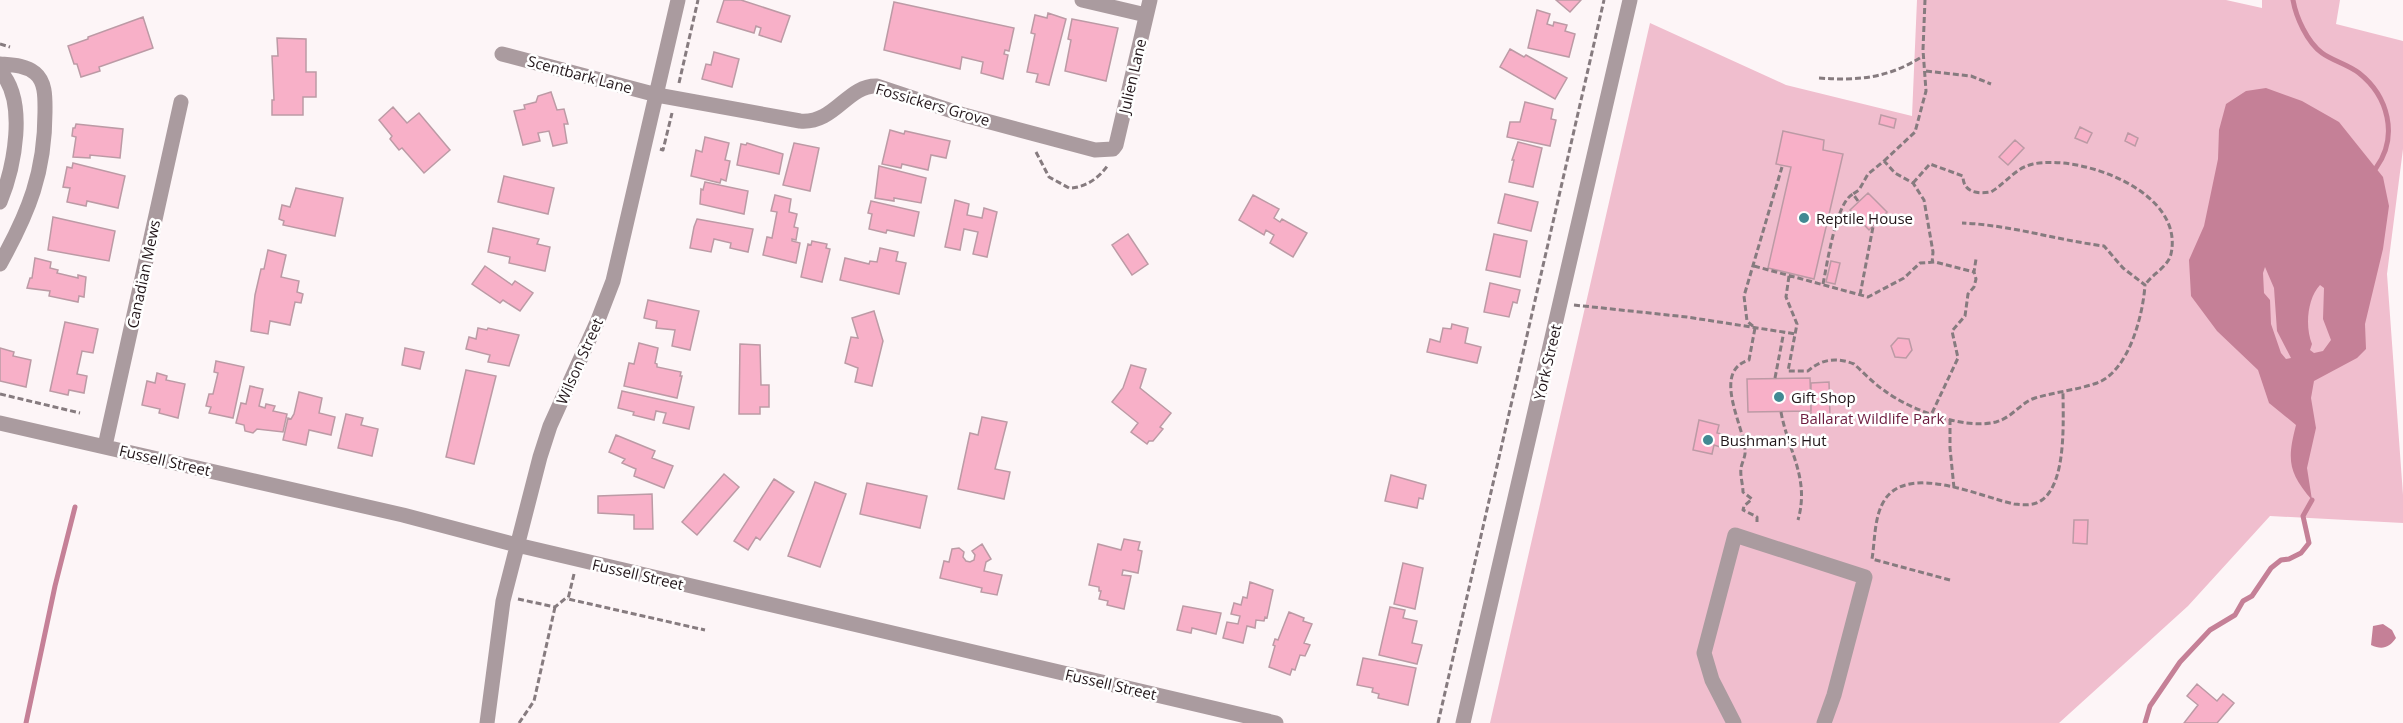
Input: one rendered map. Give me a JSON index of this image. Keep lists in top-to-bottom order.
{
  "streets": {
    "street": [
      "Scentbark Lane",
      "Julien Lane",
      "Fossickers Grove",
      "Canadian Mews",
      "Wilson Street",
      "York Street",
      "Fussell Street"
    ]
  },
  "crossings": [
    ["Scentbark Lane", "Fossickers Grove"],
    ["Scentbark Lane", "Wilson Street"],
    ["Julien Lane", "Fossickers Grove"],
    ["Fossickers Grove", "Wilson Street"],
    ["Canadian Mews", "Fussell Street"],
    ["Wilson Street", "Fussell Street"]
  ],
  "parks": ["Ballarat Wildlife Park"],
  "places": ["Reptile House", "Gift Shop", "Bushman's Hut"]
}
